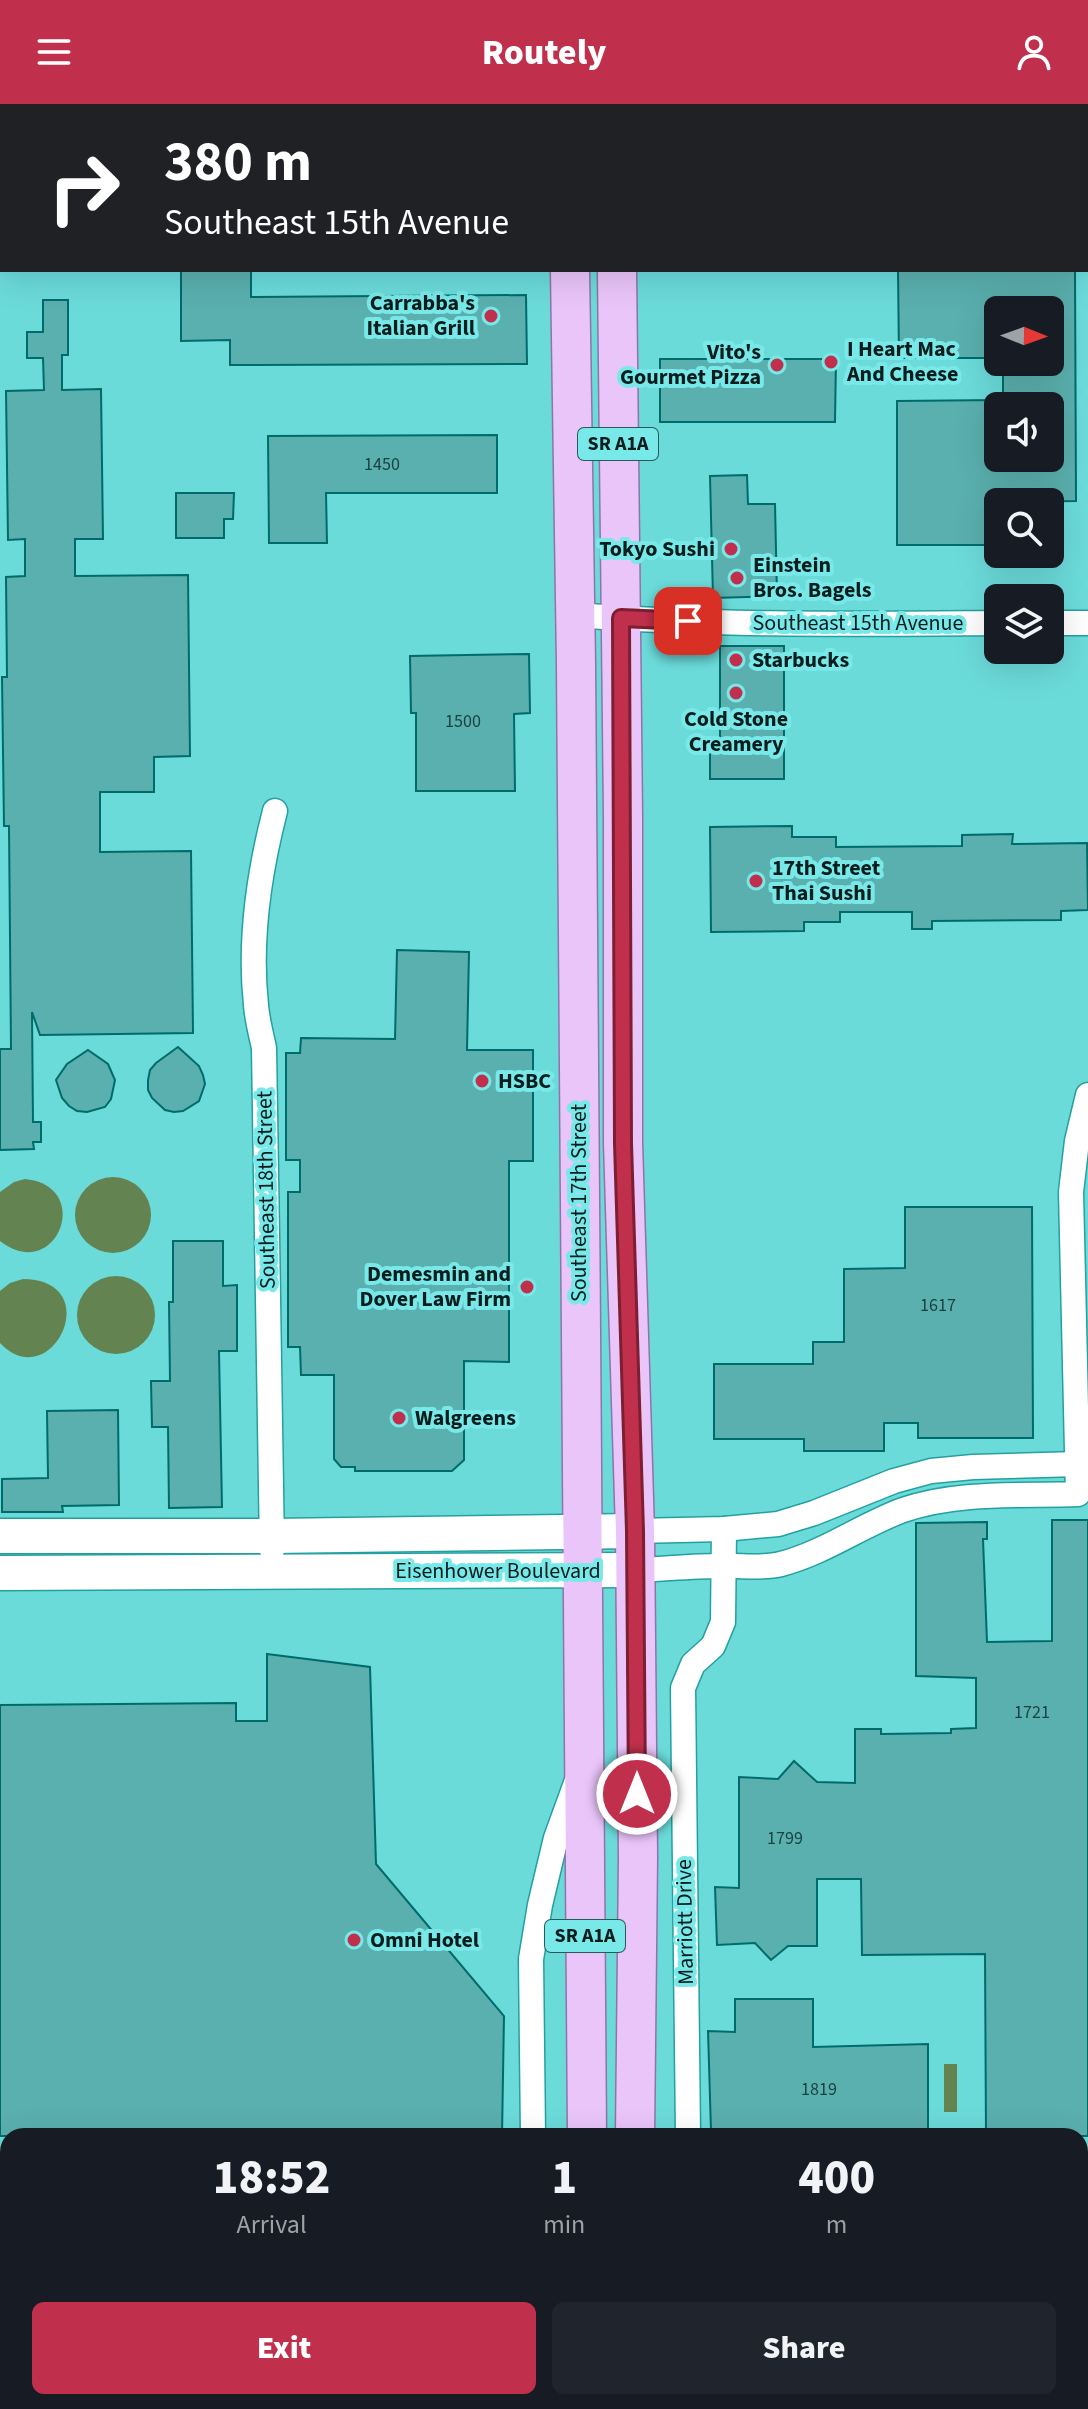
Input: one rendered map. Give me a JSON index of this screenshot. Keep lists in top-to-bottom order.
{
  "streets": {
    "main road": ["SR A1A", "Southeast 17th Street"],
    "street": [
      "Southeast 15th Avenue",
      "Southeast 18th Street",
      "Eisenhower Boulevard",
      "Marriott Drive"
    ]
  },
  "crossings": [
    ["Southeast 15th Avenue", "Southeast 17th Street"],
    ["Southeast 18th Street", "Eisenhower Boulevard"],
    ["Southeast 17th Street", "Eisenhower Boulevard"],
    ["Eisenhower Boulevard", "Marriott Drive"]
  ],
  "places": [
    "Carrabba's Italian Grill",
    "I Heart Mac And Cheese",
    "Vito's Gourmet Pizza",
    "Tokyo Sushi",
    "Einstein Bros. Bagels",
    "Starbucks",
    "Cold Stone Creamery",
    "17th Street Thai Sushi",
    "HSBC",
    "Demesmin and Dover Law Firm",
    "Walgreens",
    "Omni Hotel"
  ],
  "house_numbers": [
    "1450",
    "1500",
    "1617",
    "1721",
    "1799",
    "1819"
  ],
  "north": "right",
  "page": {
    "header": "Routely",
    "turn": ["380 m", "Southeast 15th Avenue"],
    "eta": [
      "18:52",
      "Arrival",
      "1",
      "min",
      "400",
      "m"
    ],
    "buttons": ["Exit", "Share"]
  }
}
